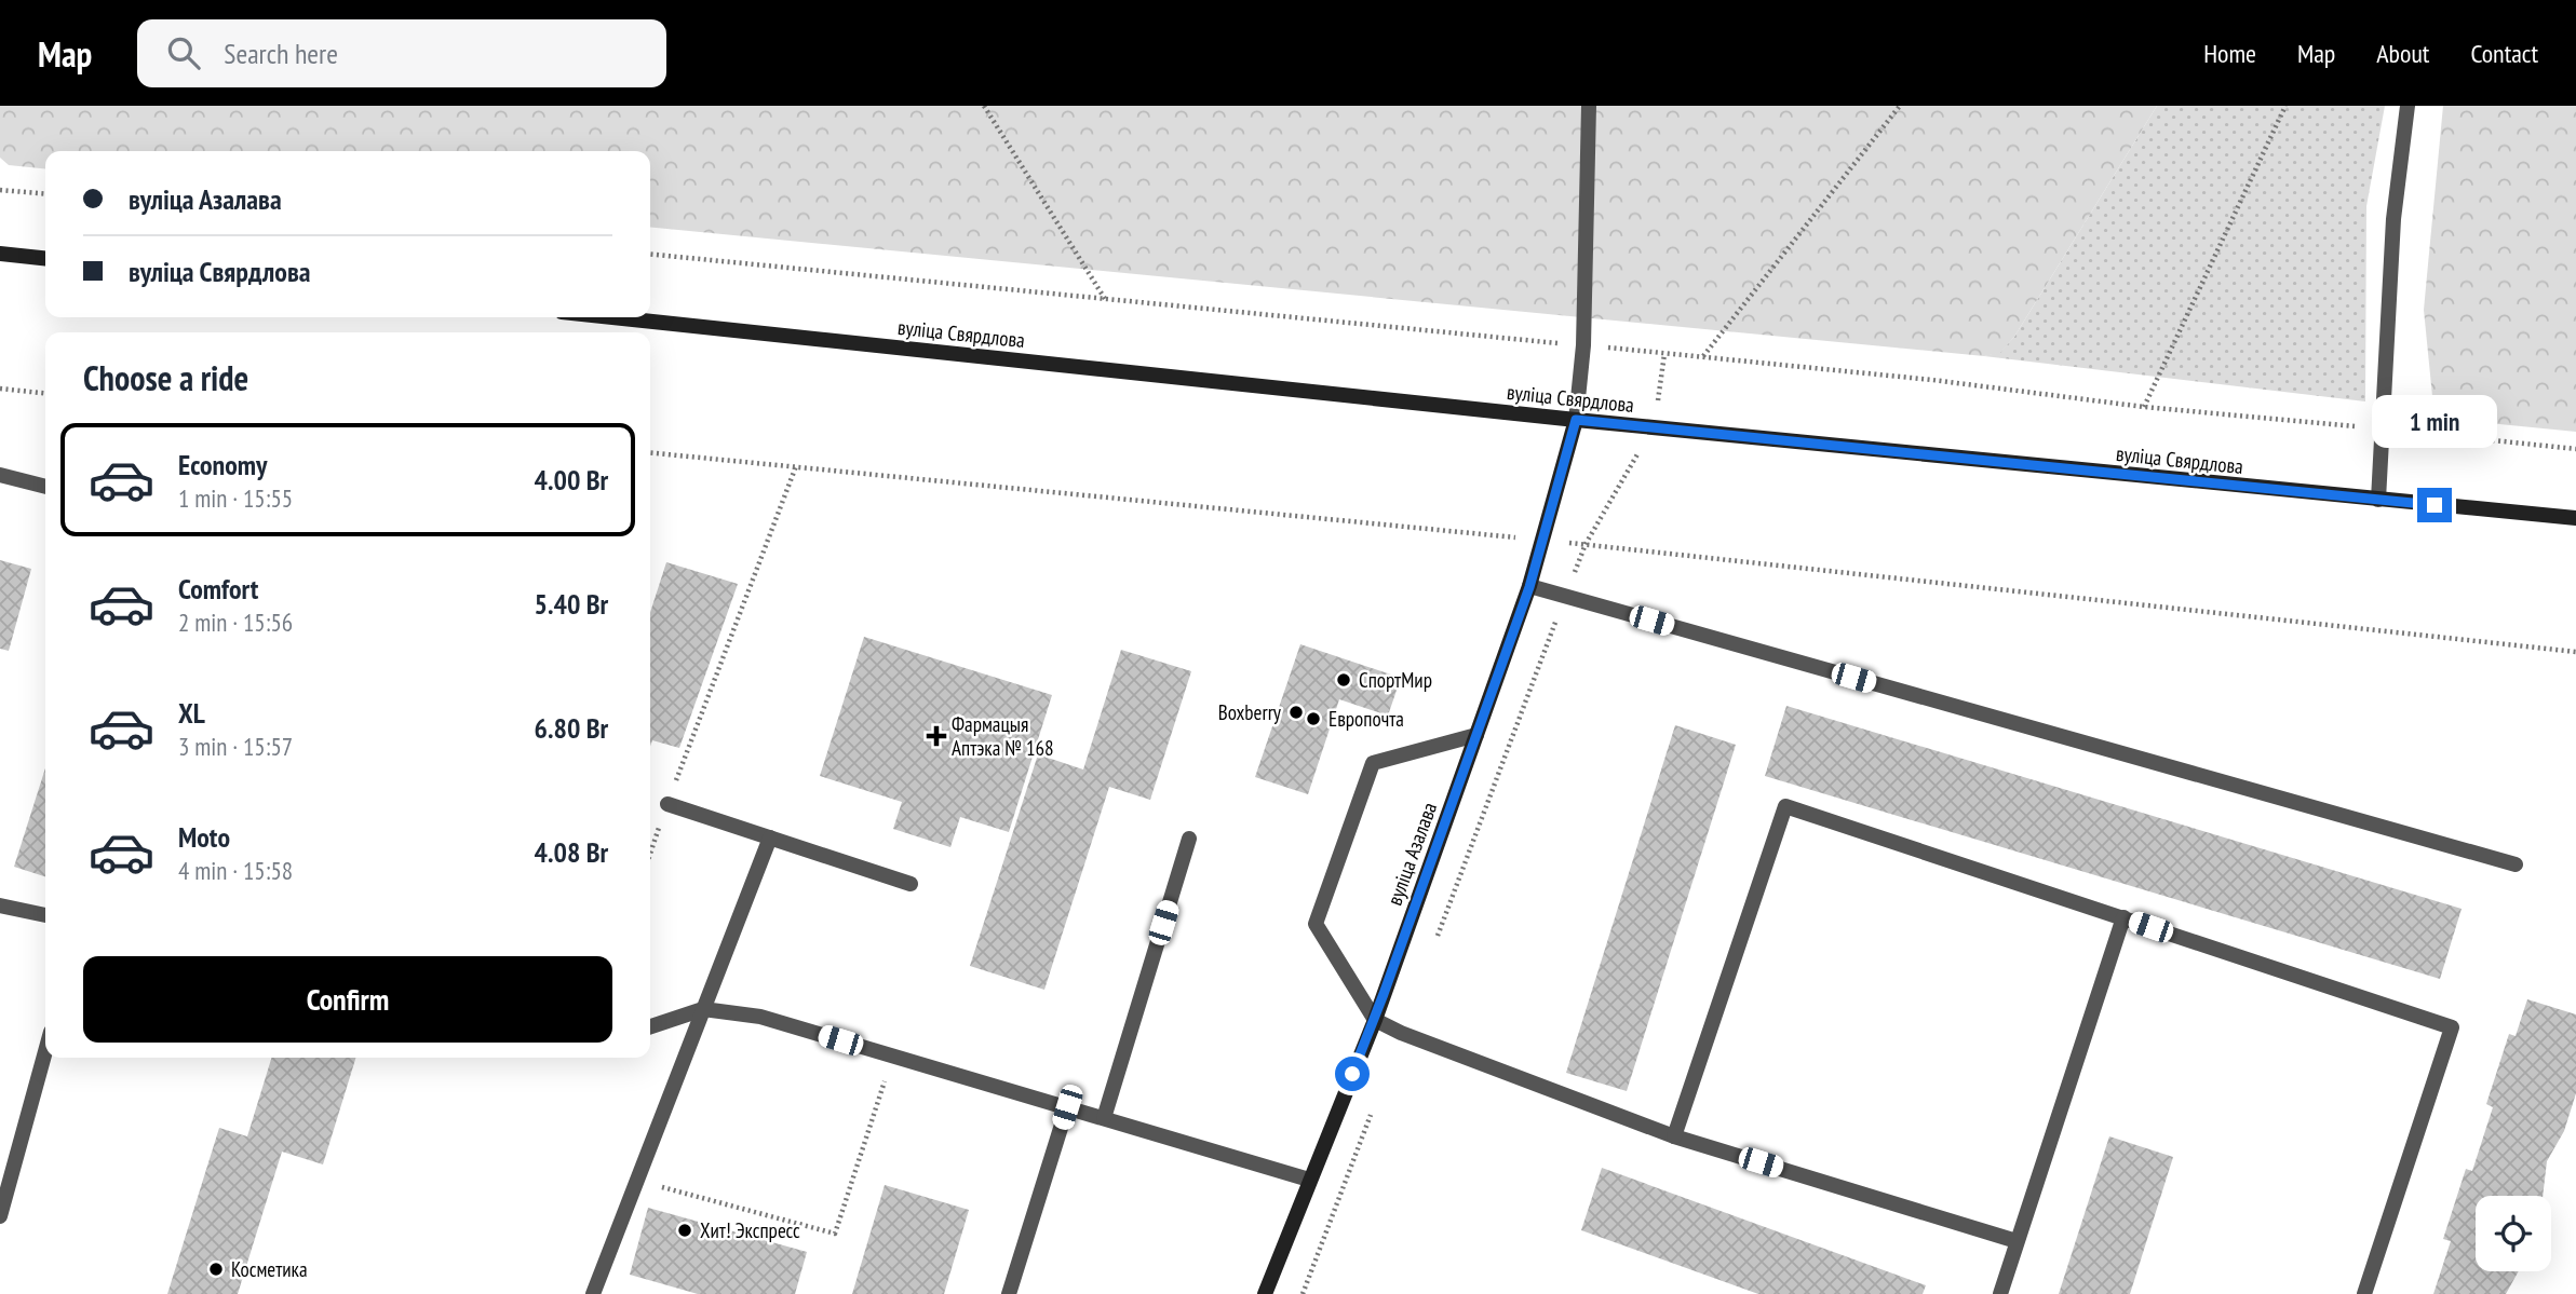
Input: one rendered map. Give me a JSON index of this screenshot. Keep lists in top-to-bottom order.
{
  "streets": {
    "main road": ["вуліца Свярдлова", "вуліца Азалава"]
  },
  "crossings": [
    ["вуліца Свярдлова", "вуліца Азалава"]
  ],
  "places": {
    "other": [
      "СпортМир",
      "Boxberry",
      "Европочта",
      "Хит! Экспресс",
      "Косметика"
    ],
    "health": ["Фармацыя Аптэка № 168"]
  },
  "page": {
    "header": "Map",
    "search": "Search here",
    "nav": [
      "Home",
      "Map",
      "About",
      "Contact"
    ],
    "banner": ["вуліца Азалава", "вуліца Свярдлова"],
    "heading": "Choose a ride",
    "bubble": "1 min",
    "list": [
      {
        "name": "Economy",
        "note": "1 min · 15:55",
        "value": "4.00 Br"
      },
      {
        "name": "Comfort",
        "note": "2 min · 15:56",
        "value": "5.40 Br"
      },
      {
        "name": "XL",
        "note": "3 min · 15:57",
        "value": "6.80 Br"
      },
      {
        "name": "Moto",
        "note": "4 min · 15:58",
        "value": "4.08 Br"
      }
    ],
    "buttons": "Confirm"
  }
}
